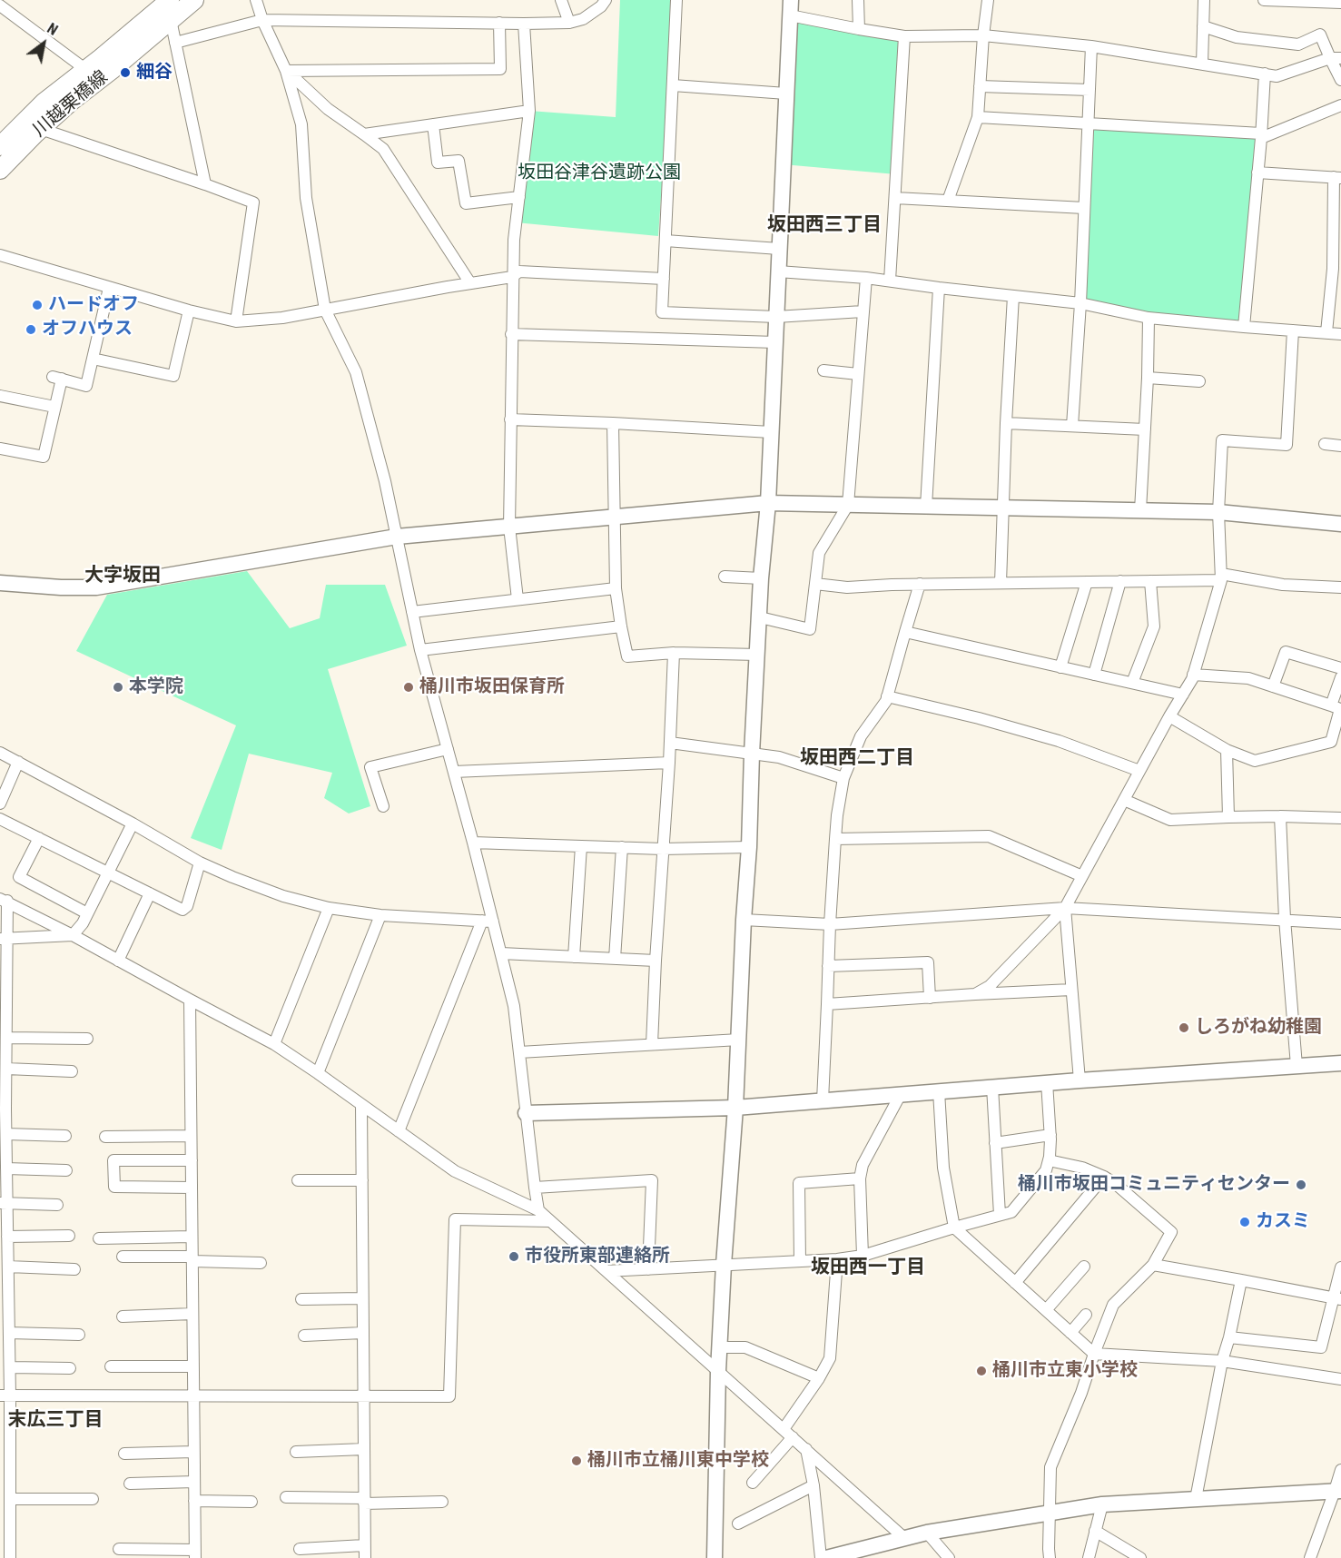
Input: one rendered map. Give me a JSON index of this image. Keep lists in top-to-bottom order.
{
  "streets": {
    "main road": ["川越栗橋線"]
  },
  "districts": [
    "坂田西三丁目",
    "大字坂田",
    "坂田西二丁目",
    "坂田西一丁目",
    "末広三丁目"
  ],
  "parks": ["坂田谷津谷遺跡公園"],
  "places": [
    "細谷",
    "ハードオフ",
    "オフハウス",
    "本学院",
    "桶川市坂田保育所",
    "しろがね幼稚園",
    "桶川市坂田コミュニティセンター",
    "カスミ",
    "市役所東部連絡所",
    "桶川市立東小学校",
    "桶川市立桶川東中学校"
  ],
  "north": "top right"
}
